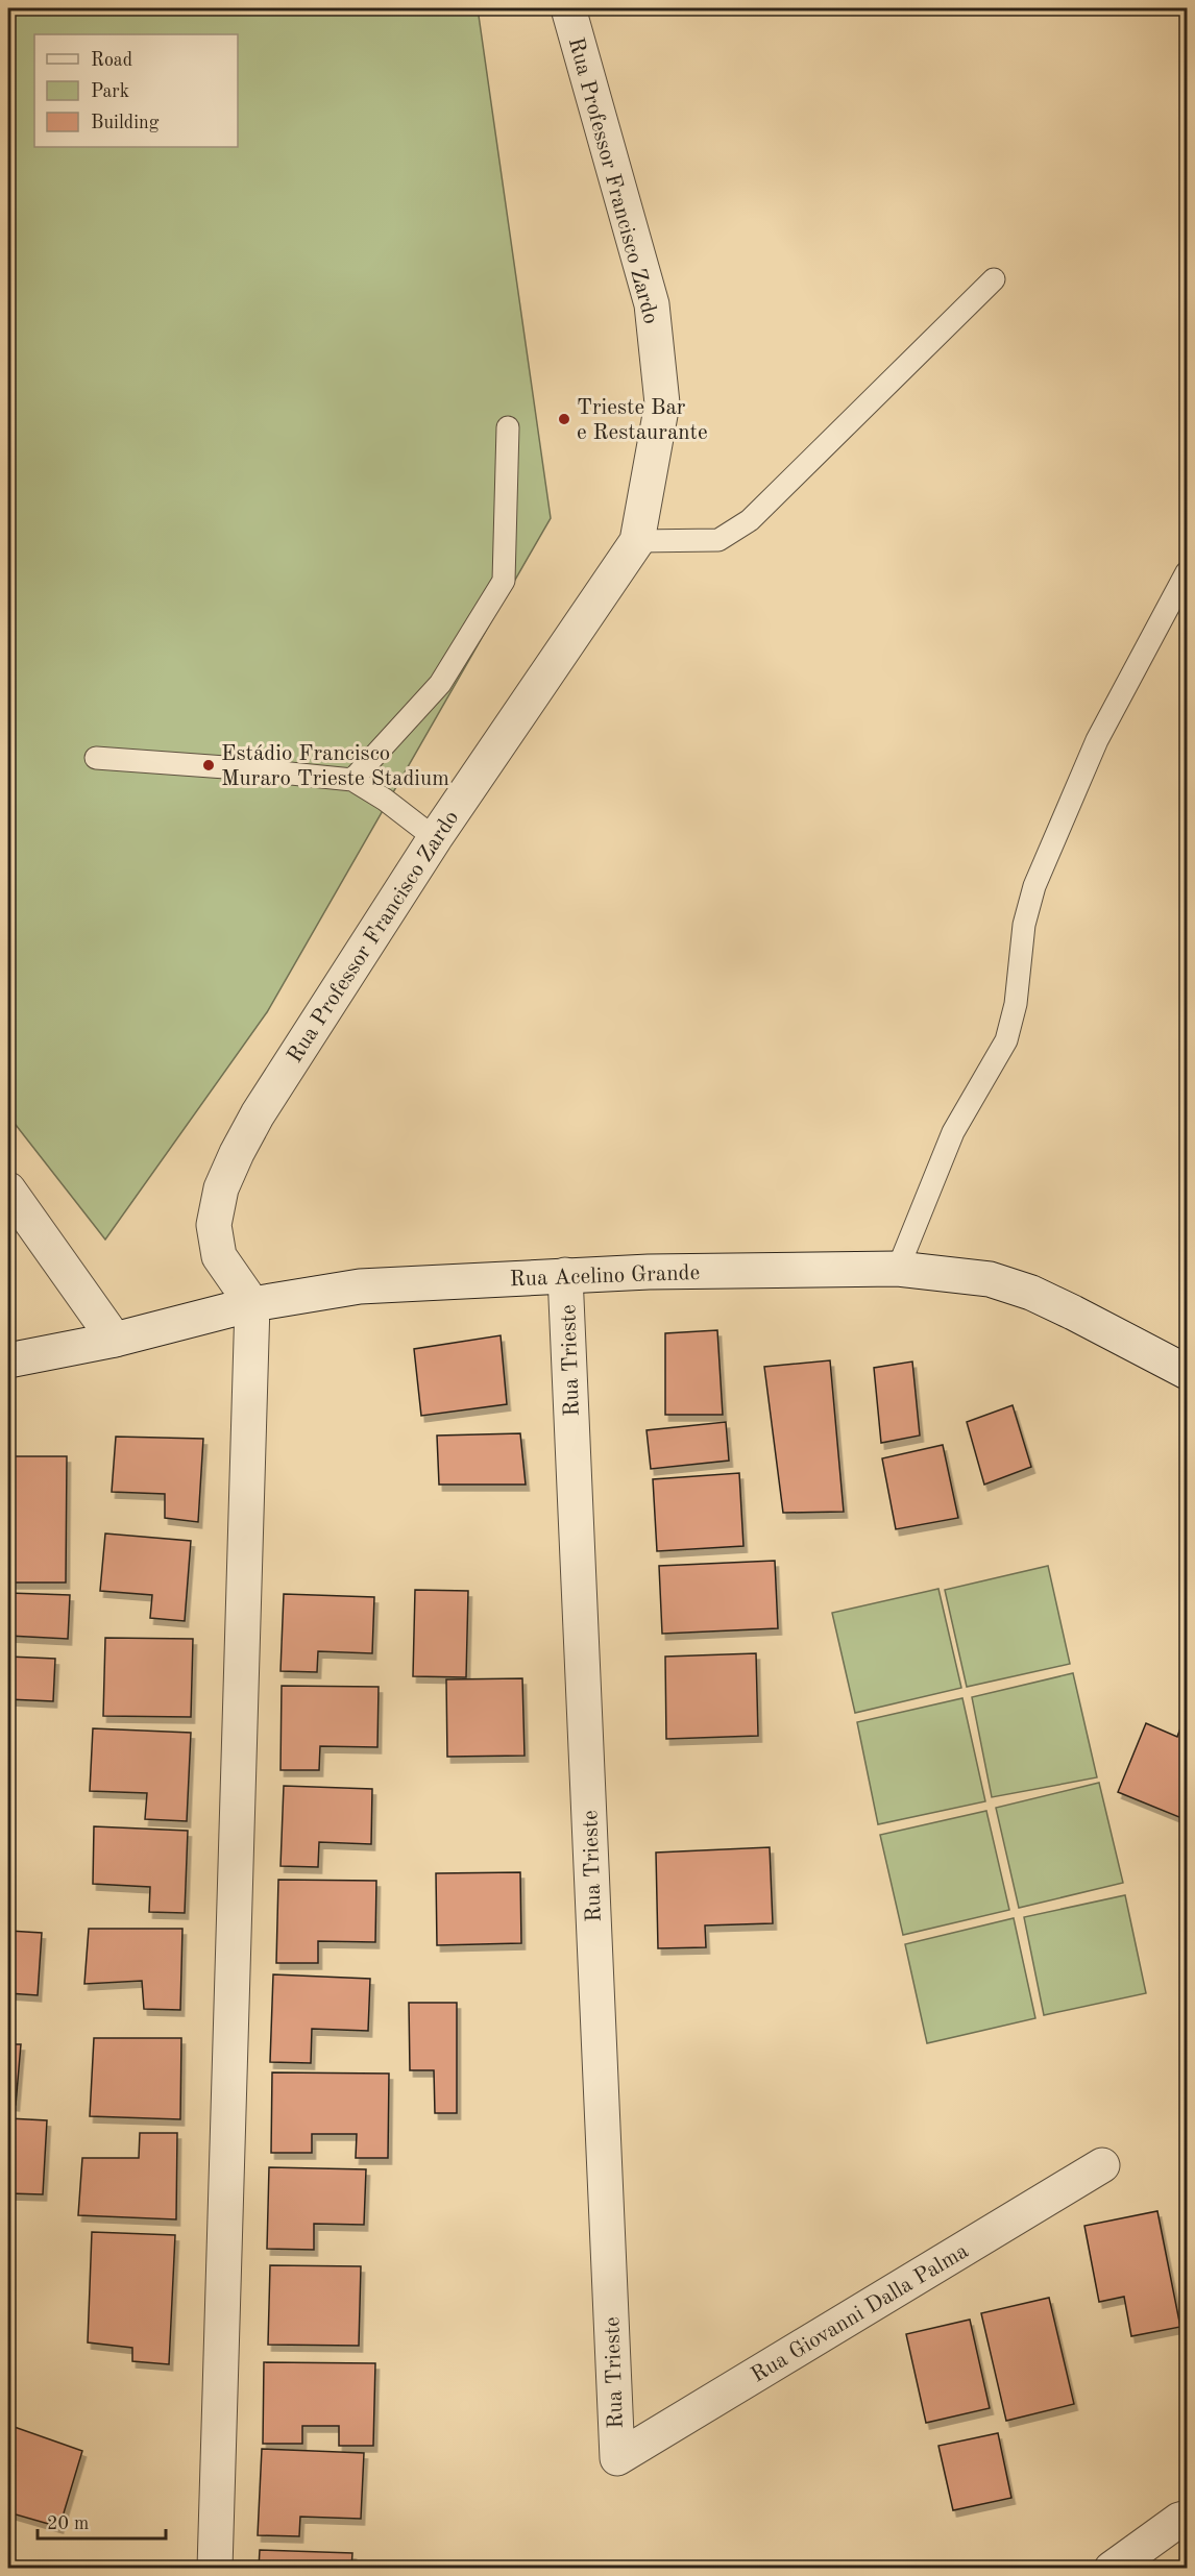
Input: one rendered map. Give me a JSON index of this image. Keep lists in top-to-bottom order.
{
  "streets": {
    "street": [
      "Rua Professor Francisco Zardo",
      "Rua Acelino Grande",
      "Rua Trieste",
      "Rua Giovanni Dalla Palma"
    ]
  },
  "crossings": [
    ["Rua Professor Francisco Zardo", "Rua Acelino Grande"],
    ["Rua Acelino Grande", "Rua Trieste"],
    ["Rua Trieste", "Rua Giovanni Dalla Palma"]
  ],
  "places": ["Trieste Bar e Restaurante", "Estádio Francisco Muraro Trieste Stadium"],
  "legend": ["Road", "Park", "Building"],
  "scale_bar": "20 m"
}
